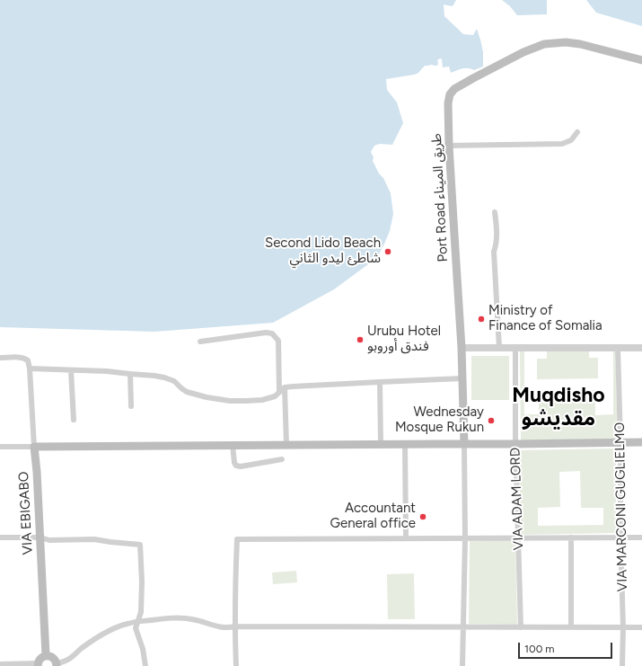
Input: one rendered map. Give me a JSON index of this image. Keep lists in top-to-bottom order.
{
  "streets": {
    "main road": ["Port Road طريق الميناء", "VIA EBIGABO"],
    "street": ["VIA ADAM LORD", "VIA MARCONI GUGLIELMO"]
  },
  "districts": ["Muqdisho مقديشو"],
  "places": [
    "Second Lido Beach شاطئ ليدو الثاني",
    "Ministry of Finance of Somalia",
    "Urubu Hotel فندق أوروبو",
    "Wednesday Mosque Rukun",
    "Accountant General office"
  ],
  "scale_bar": "100 m"
}
